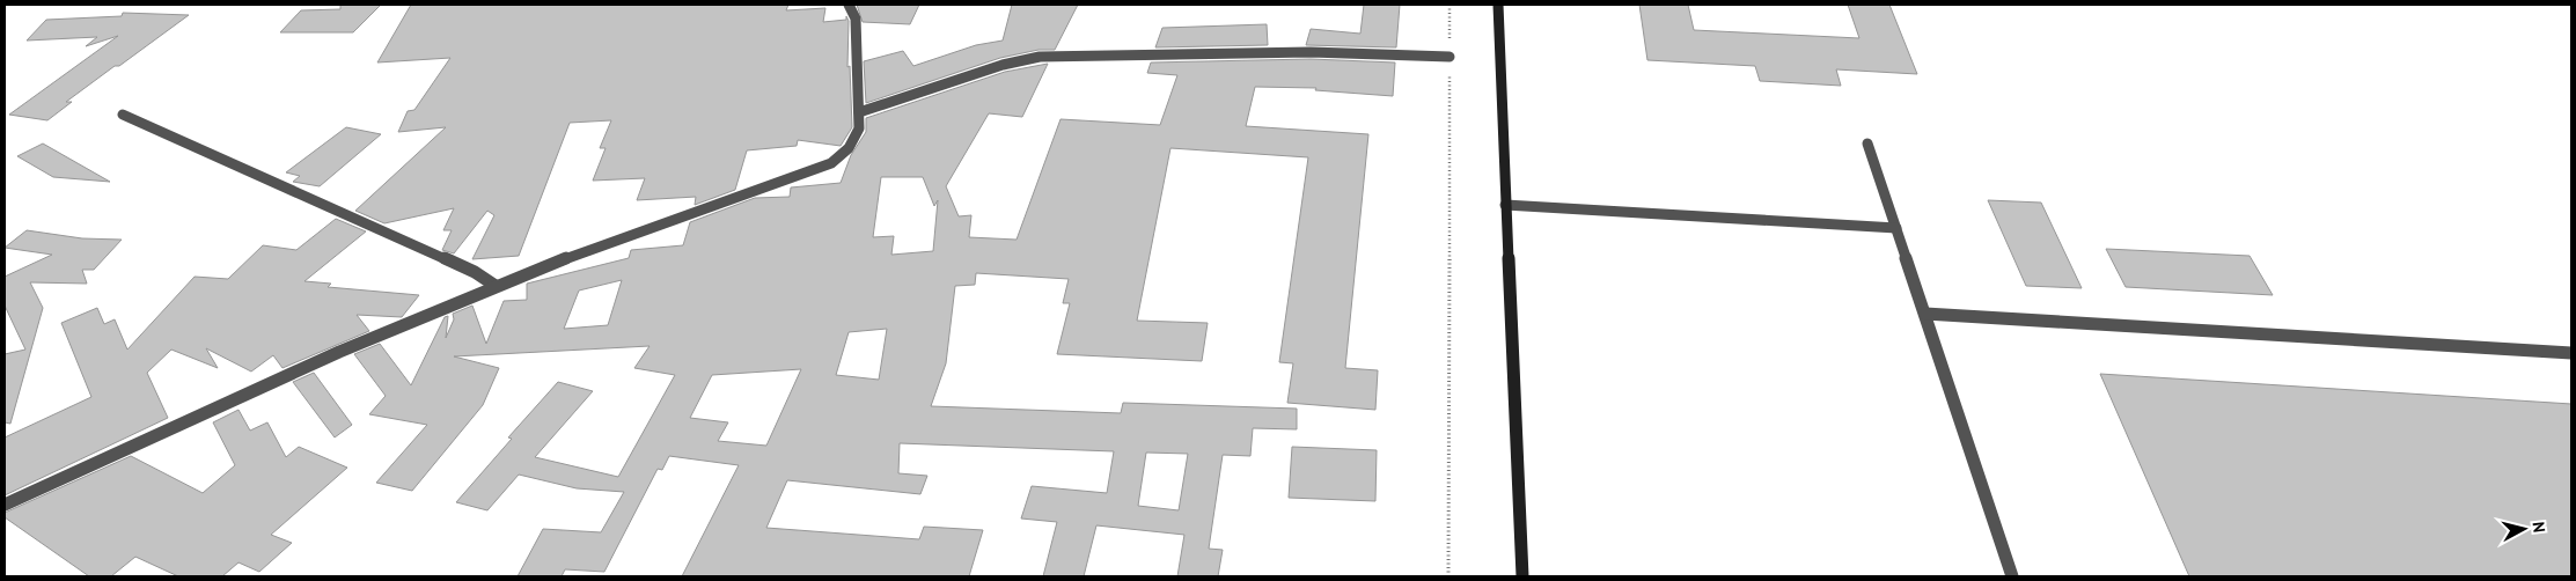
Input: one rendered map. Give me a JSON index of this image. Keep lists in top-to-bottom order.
{
  "north": "right"
}
